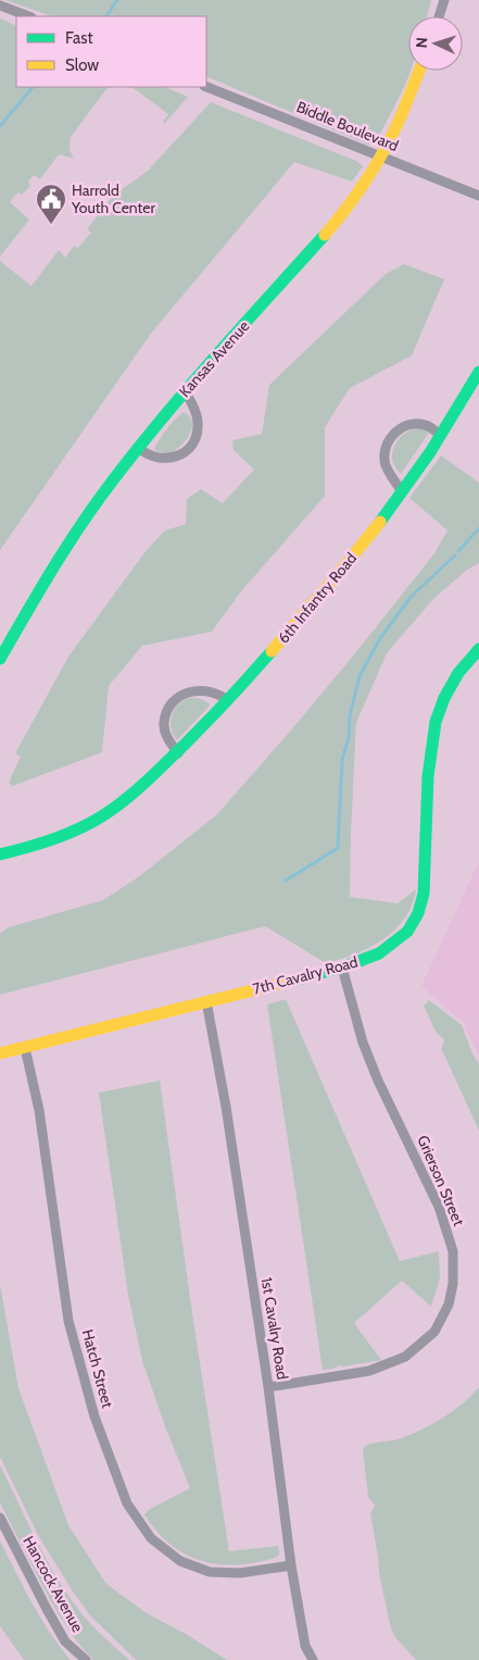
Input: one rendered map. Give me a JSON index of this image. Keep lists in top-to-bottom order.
{
  "streets": {
    "street": [
      "Biddle Boulevard",
      "Kansas Avenue",
      "6th Infantry Road",
      "7th Cavalry Road",
      "Grierson Street",
      "1st Cavalry Road",
      "Hatch Street",
      "Hancock Avenue"
    ]
  },
  "crossings": [
    ["Biddle Boulevard", "Kansas Avenue"],
    ["7th Cavalry Road", "Grierson Street"],
    ["7th Cavalry Road", "1st Cavalry Road"],
    ["7th Cavalry Road", "Hatch Street"],
    ["Grierson Street", "1st Cavalry Road"],
    ["1st Cavalry Road", "Hatch Street"]
  ],
  "places": {
    "public building": ["Harrold Youth Center"]
  },
  "legend": ["Fast", "Slow"],
  "north": "left"
}
